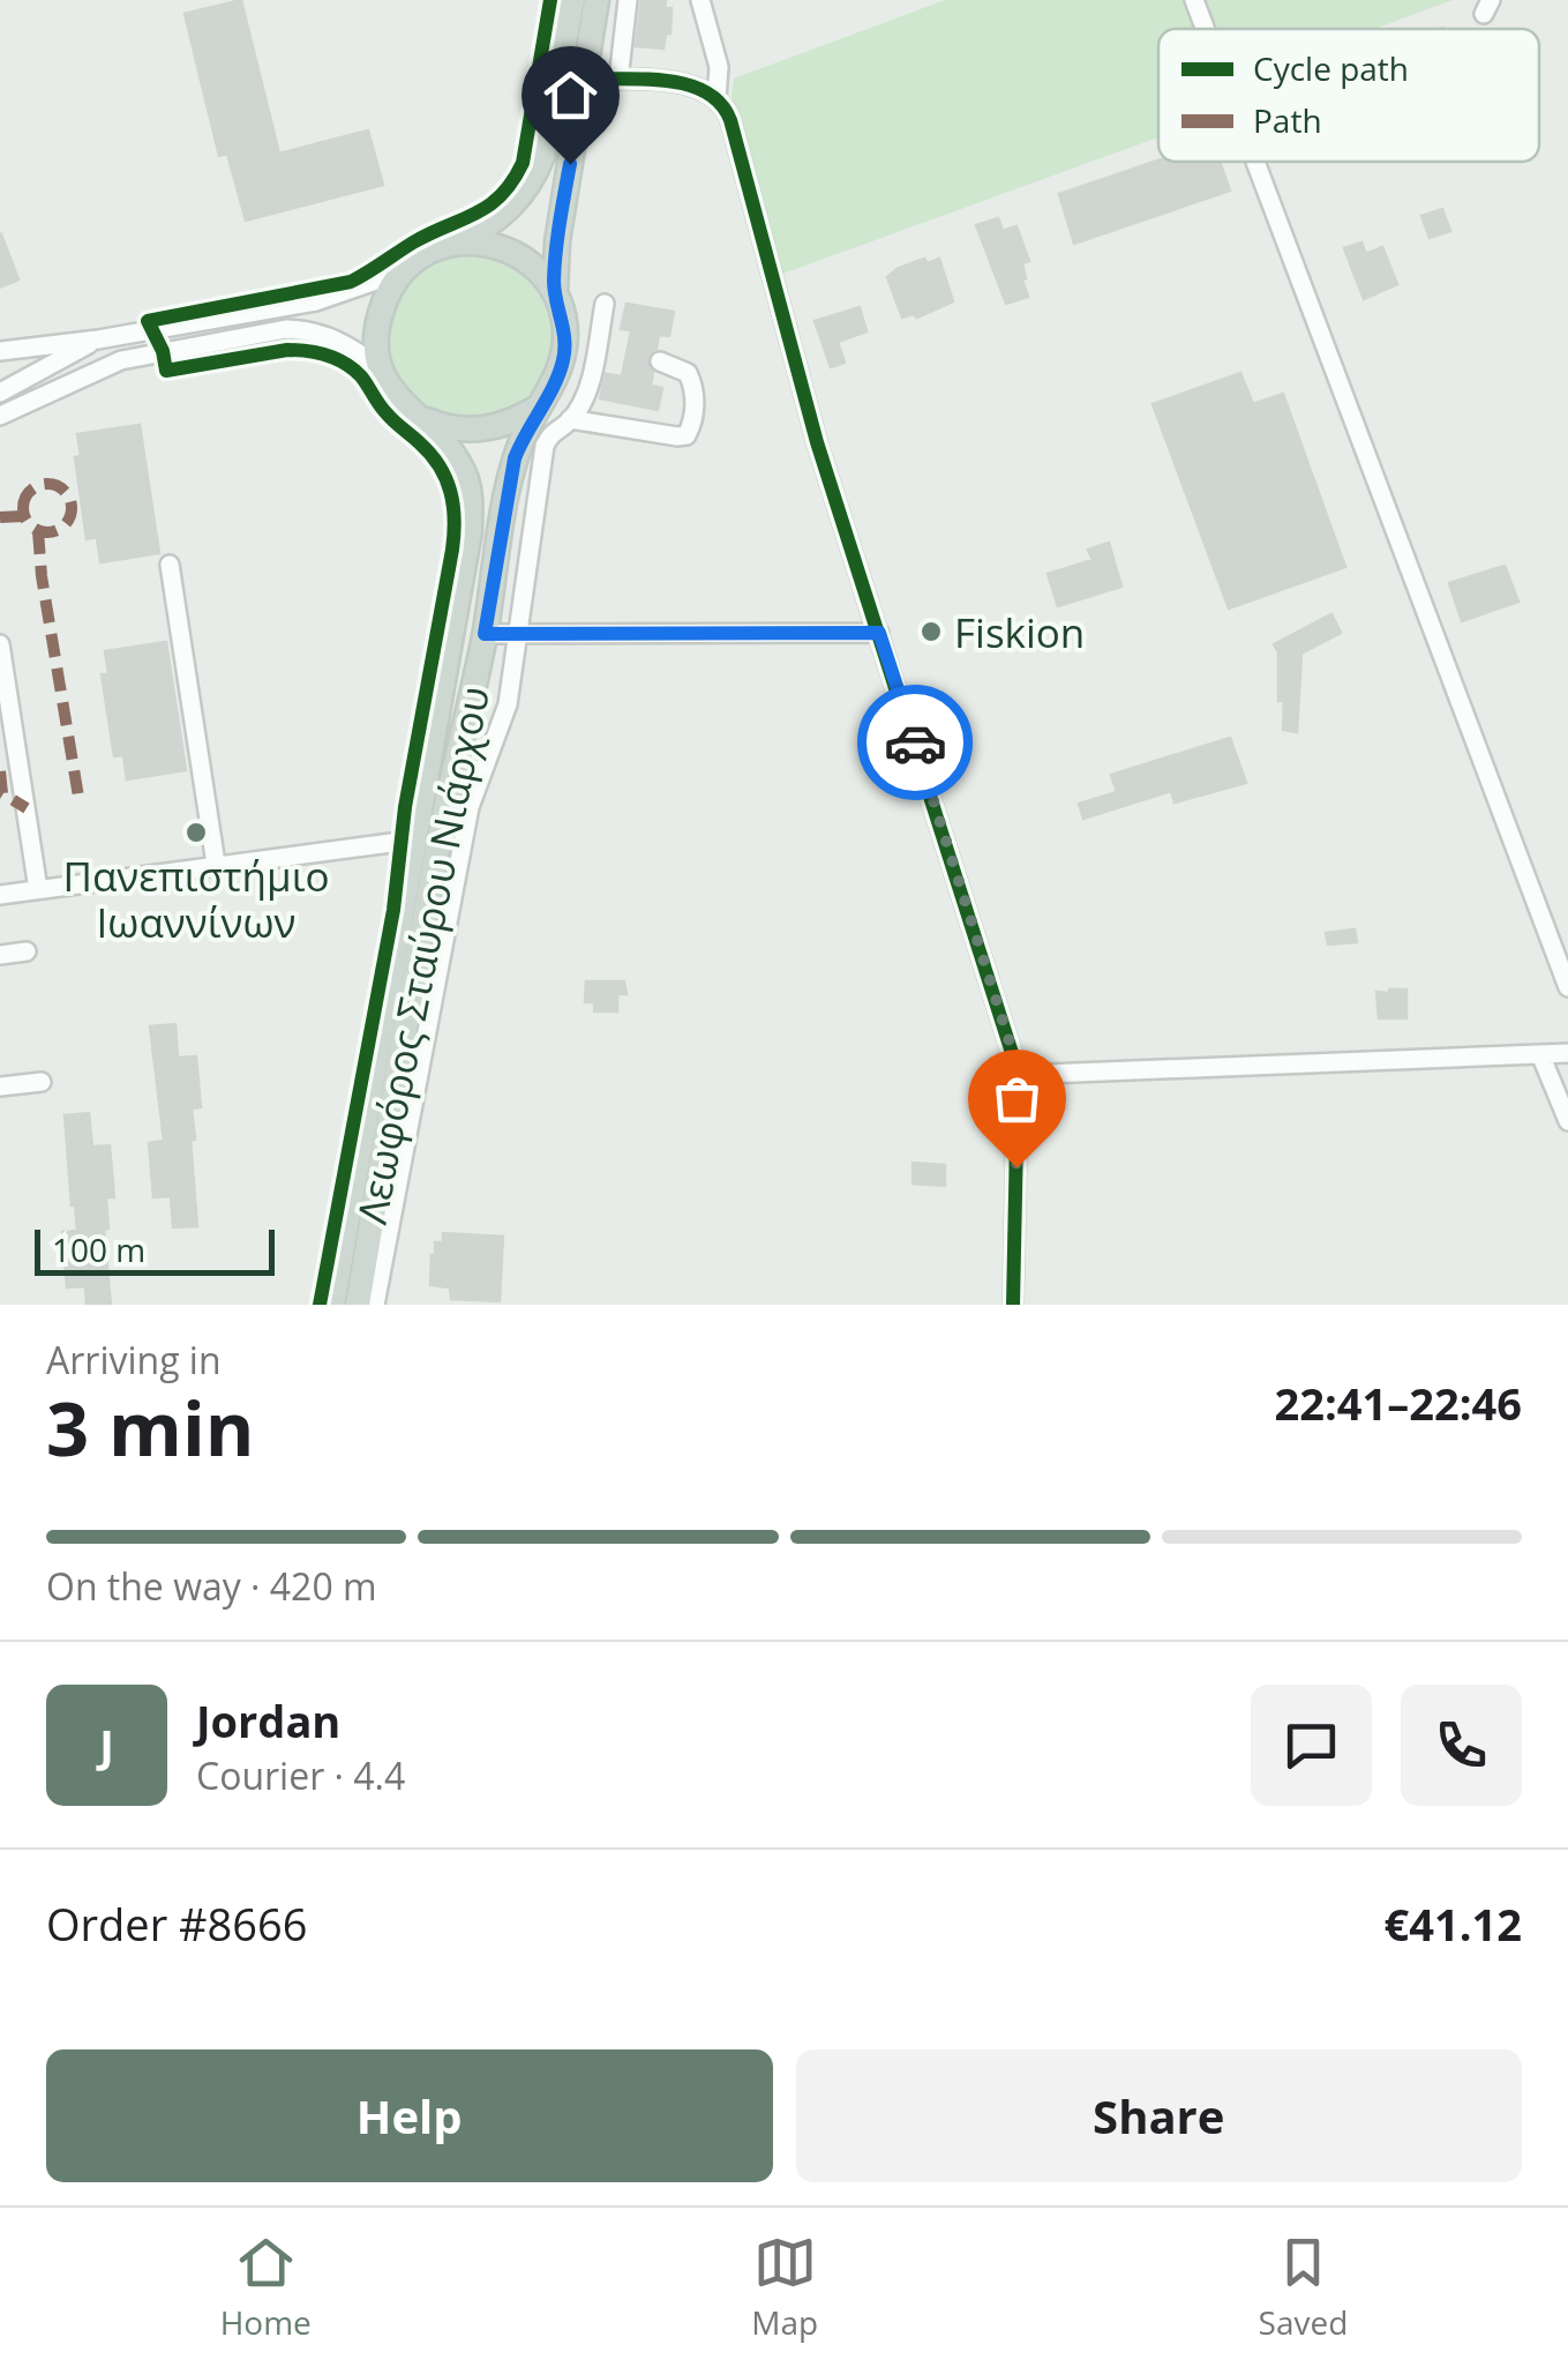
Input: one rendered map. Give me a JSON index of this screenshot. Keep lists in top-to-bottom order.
{
  "streets": {
    "main road": ["Λεωφόρος Σταύρου Νιάρχου"]
  },
  "places": ["Fiskion", "Πανεπιστήμιο Ιωαννίνων"],
  "legend": ["Cycle path", "Path"],
  "scale_bar": "100 m",
  "page": {
    "scale": "100 m",
    "heading": ["3 min", "Arriving in", "22:41–22:46"],
    "panel": [
      "Jordan",
      "Courier · 4.4",
      "Order #8666",
      "€41.12"
    ],
    "bar": "On the way · 420 m",
    "round": "J",
    "buttons": ["Help", "Share"],
    "tabs": ["Home", "Map", "Saved"]
  }
}
